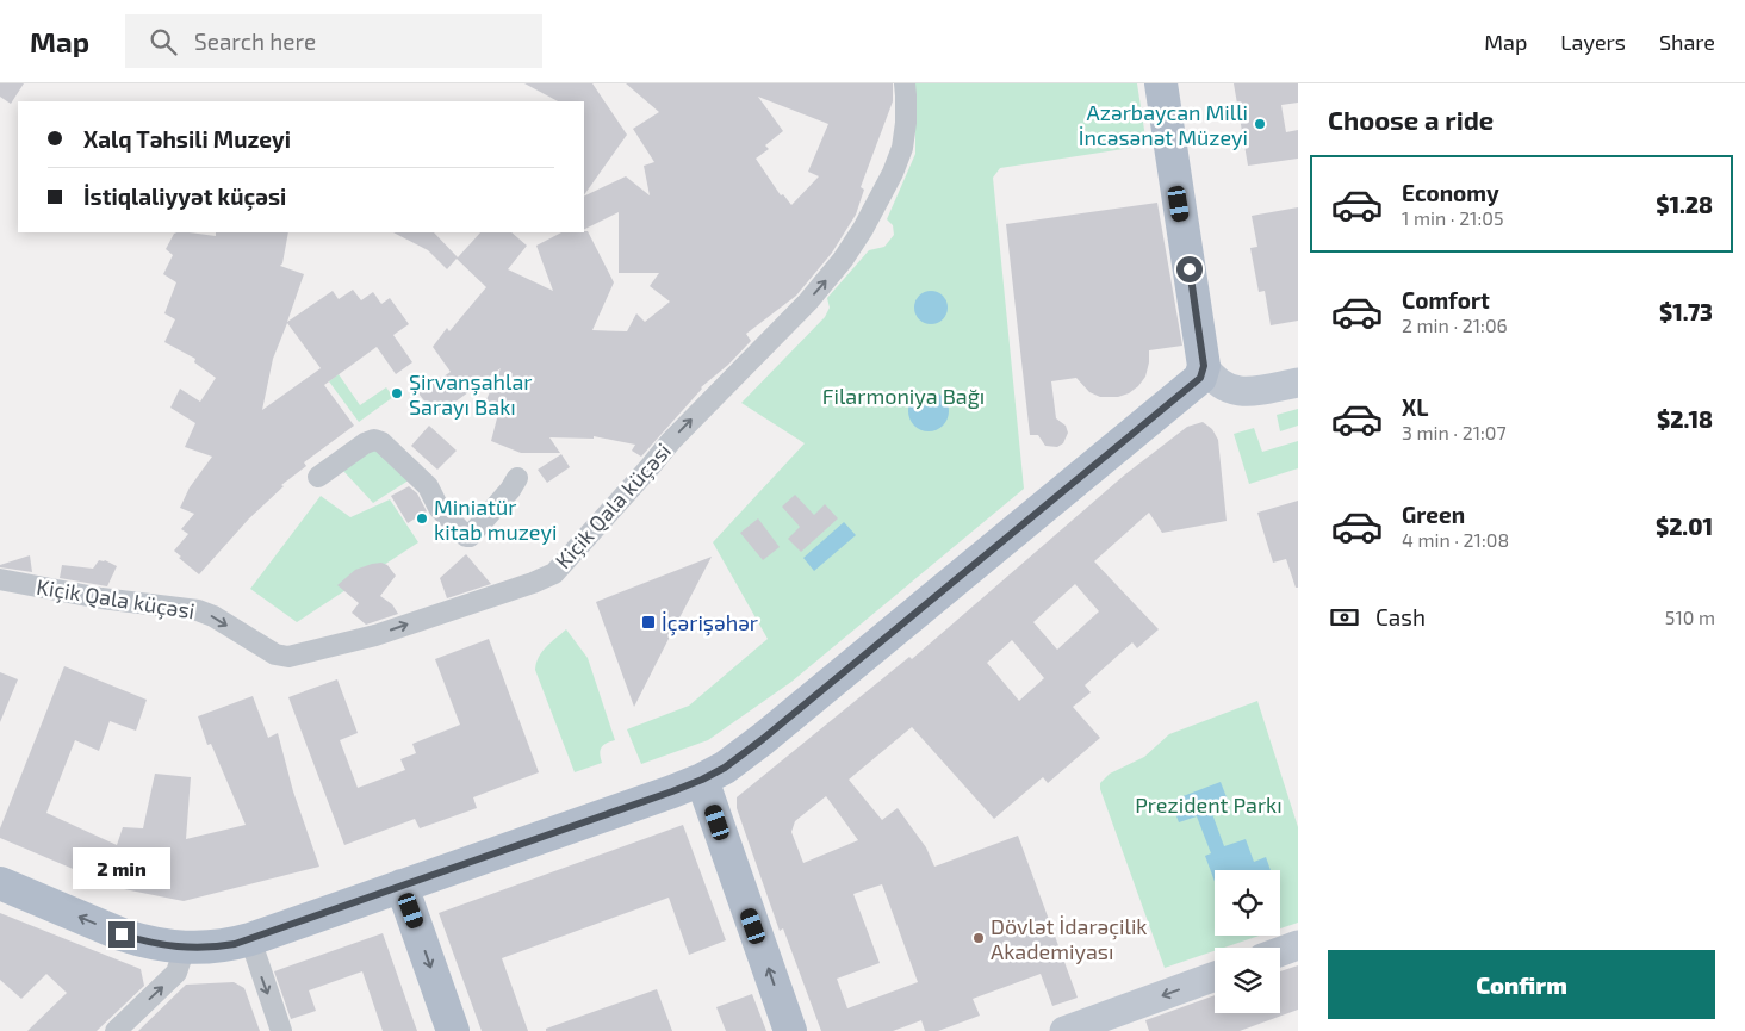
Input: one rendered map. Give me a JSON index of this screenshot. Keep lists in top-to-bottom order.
{
  "streets": {
    "street": ["Kiçik Qala küçəsi"]
  },
  "one_way": ["Kiçik Qala küçəsi"],
  "parks": ["Filarmoniya Bağı", "Prezident Parkı"],
  "places": {
    "other": [
      "Azərbaycan Milli İncəsənət Müzeyi",
      "Şirvanşahlar Sarayı Bakı",
      "Miniatür kitab muzeyi",
      "Dövlət İdarəçilik Akademiyası"
    ],
    "transit": ["İçərişəhər"]
  },
  "page": {
    "header": "Map",
    "search": "Search here",
    "nav": ["Map", "Layers", "Share"],
    "heading": "Choose a ride",
    "banner": ["Xalq Təhsili Muzeyi", "İstiqlaliyyət küçəsi"],
    "list": [
      {
        "name": "Economy",
        "note": "1 min · 21:05",
        "value": "$1.28"
      },
      {
        "name": "Comfort",
        "note": "2 min · 21:06",
        "value": "$1.73"
      },
      {
        "name": "XL",
        "note": "3 min · 21:07",
        "value": "$2.18"
      },
      {
        "name": "Green",
        "note": "4 min · 21:08",
        "value": "$2.01"
      }
    ],
    "pay": ["Cash", "510 m"],
    "bubble": "2 min",
    "buttons": "Confirm"
  }
}
